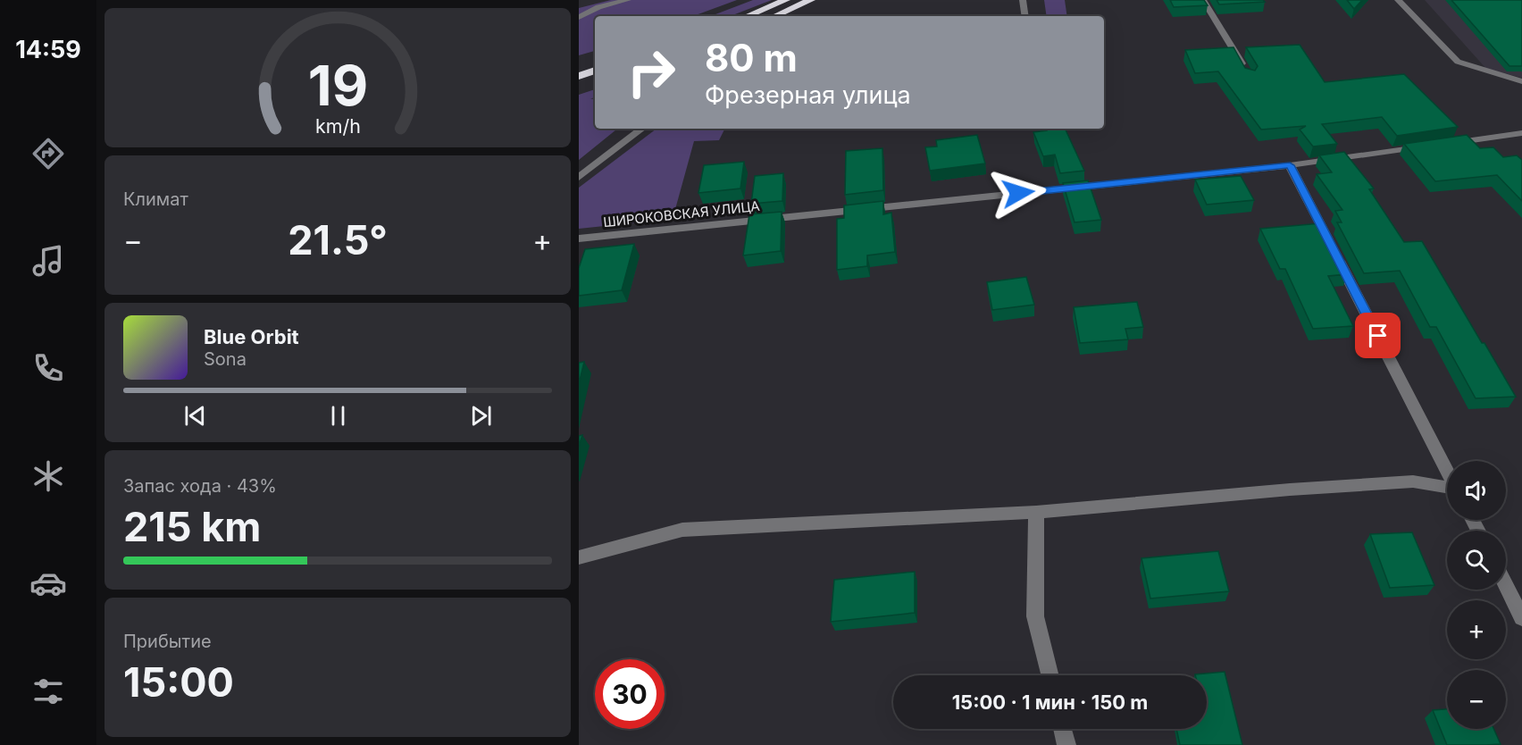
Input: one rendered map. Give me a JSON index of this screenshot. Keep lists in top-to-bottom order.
{
  "streets": {
    "street": ["ШИРОКОВСКАЯ УЛИЦА"]
  },
  "page": {
    "tabs": "14:59",
    "turn": ["80 m", "Фрезерная улица"],
    "tile": [
      "Климат",
      ["Запас хода · 43%", "215 km"],
      ["Прибытие", "15:00"]
    ],
    "heat": ["−", "21.5°", "+"],
    "song": ["Blue Orbit", "Sona"],
    "map_buttons": ["+", "−"],
    "limit": "30",
    "trip": "15:00 · 1 мин · 150 m",
    "gauge": ["19", "km/h"]
  }
}
